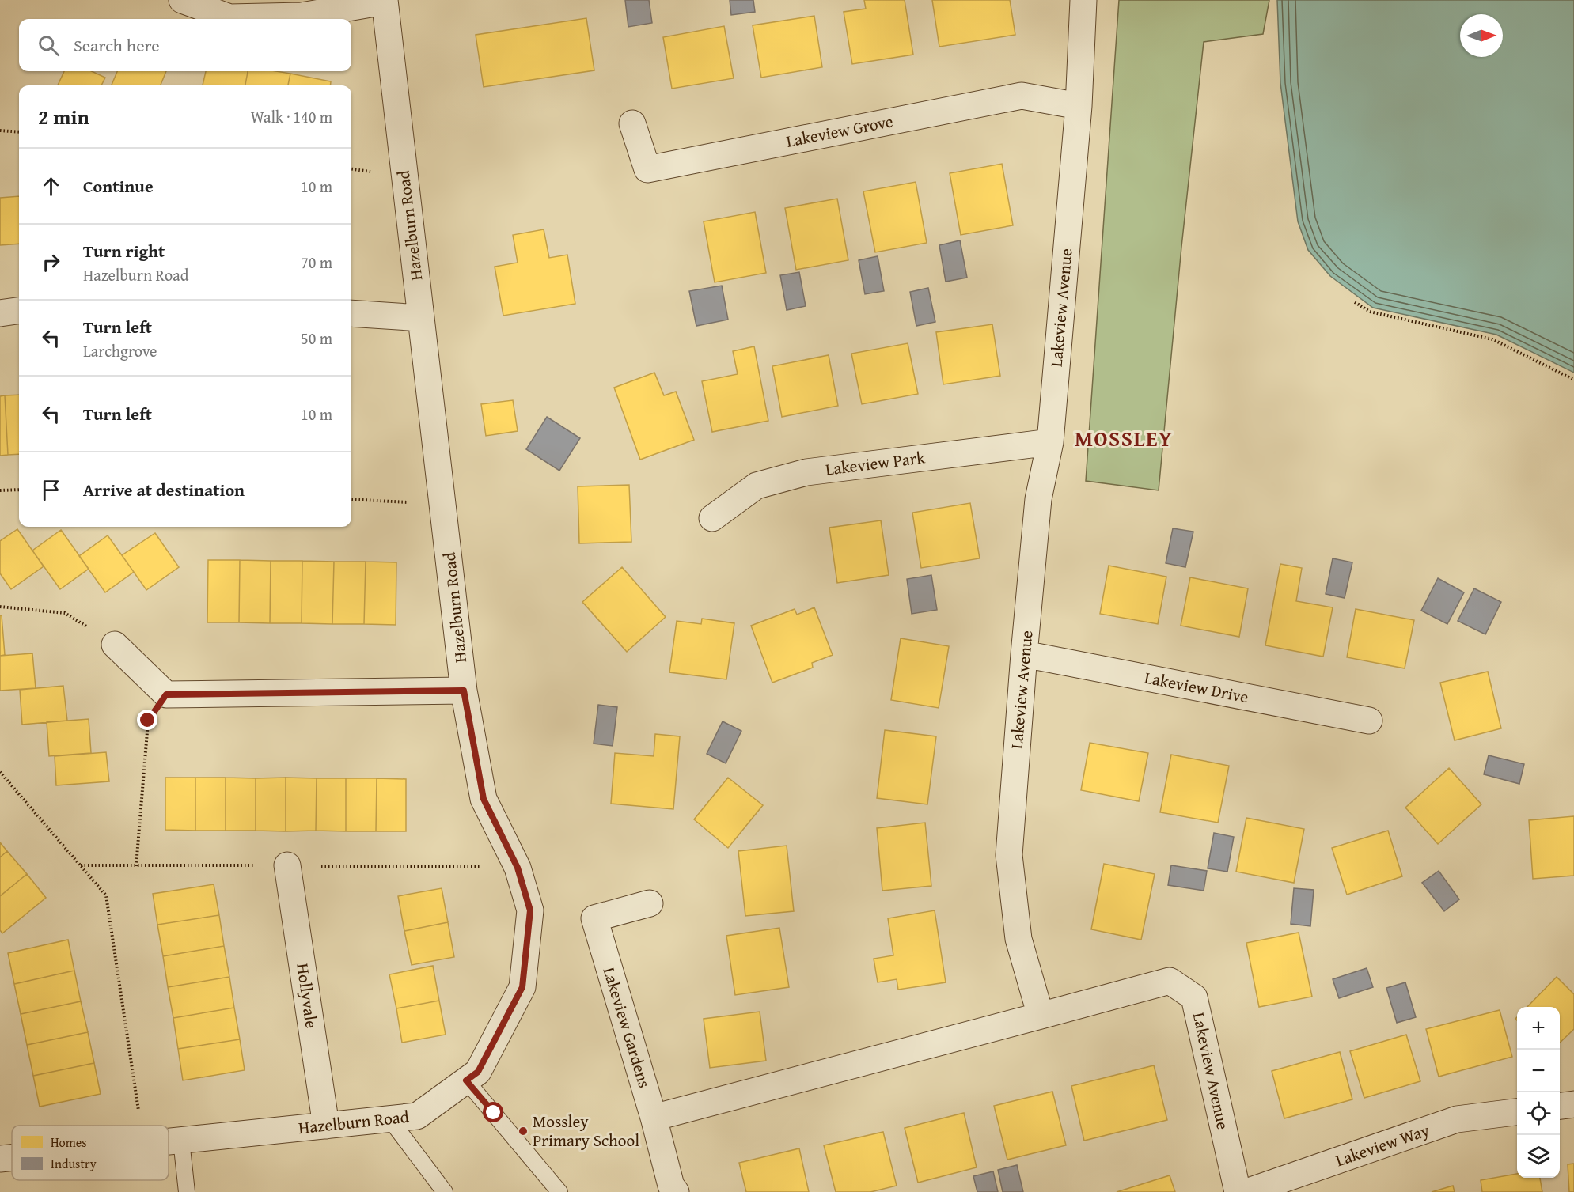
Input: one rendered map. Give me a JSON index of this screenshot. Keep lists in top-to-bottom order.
{
  "streets": {
    "street": [
      "Lakeview Grove",
      "Hazelburn Road",
      "Lakeview Avenue",
      "Lakeview Park",
      "Lakeview Drive",
      "Hollyvale",
      "Lakeview Gardens",
      "Lakeview Way"
    ]
  },
  "crossings": [
    ["Lakeview Grove", "Lakeview Avenue"],
    ["Hazelburn Road", "Hollyvale"],
    ["Lakeview Avenue", "Lakeview Park"],
    ["Lakeview Avenue", "Lakeview Drive"]
  ],
  "districts": ["MOSSLEY"],
  "places": ["Mossley Primary School"],
  "legend": ["Homes", "Industry"],
  "north": "right",
  "page": {
    "search": "Search here",
    "heading": ["2 min", "Walk · 140 m"],
    "list": [
      ["Continue", "10 m"],
      ["Turn right", "Hazelburn Road", "70 m"],
      ["Turn left", "Larchgrove", "50 m"],
      ["Turn left", "10 m"],
      "Arrive at destination"
    ],
    "map_buttons": ["+", "−"]
  }
}
